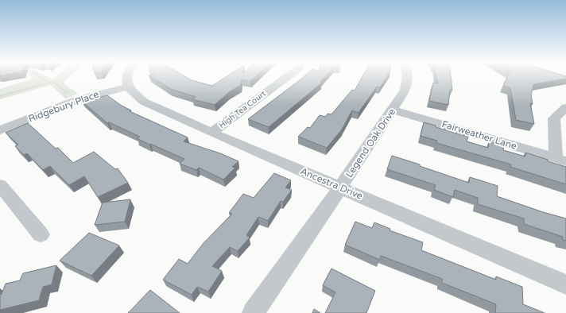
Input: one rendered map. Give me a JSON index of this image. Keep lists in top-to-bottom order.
{
  "streets": {
    "street": [
      "Ridgebury Place",
      "High Tea Court",
      "Fairweather Lane",
      "Legend Oak Drive",
      "Ancestra Drive"
    ]
  },
  "crossings": [
    ["Ridgebury Place", "Ancestra Drive"],
    ["High Tea Court", "Ancestra Drive"],
    ["Fairweather Lane", "Legend Oak Drive"],
    ["Legend Oak Drive", "Ancestra Drive"]
  ]
}
